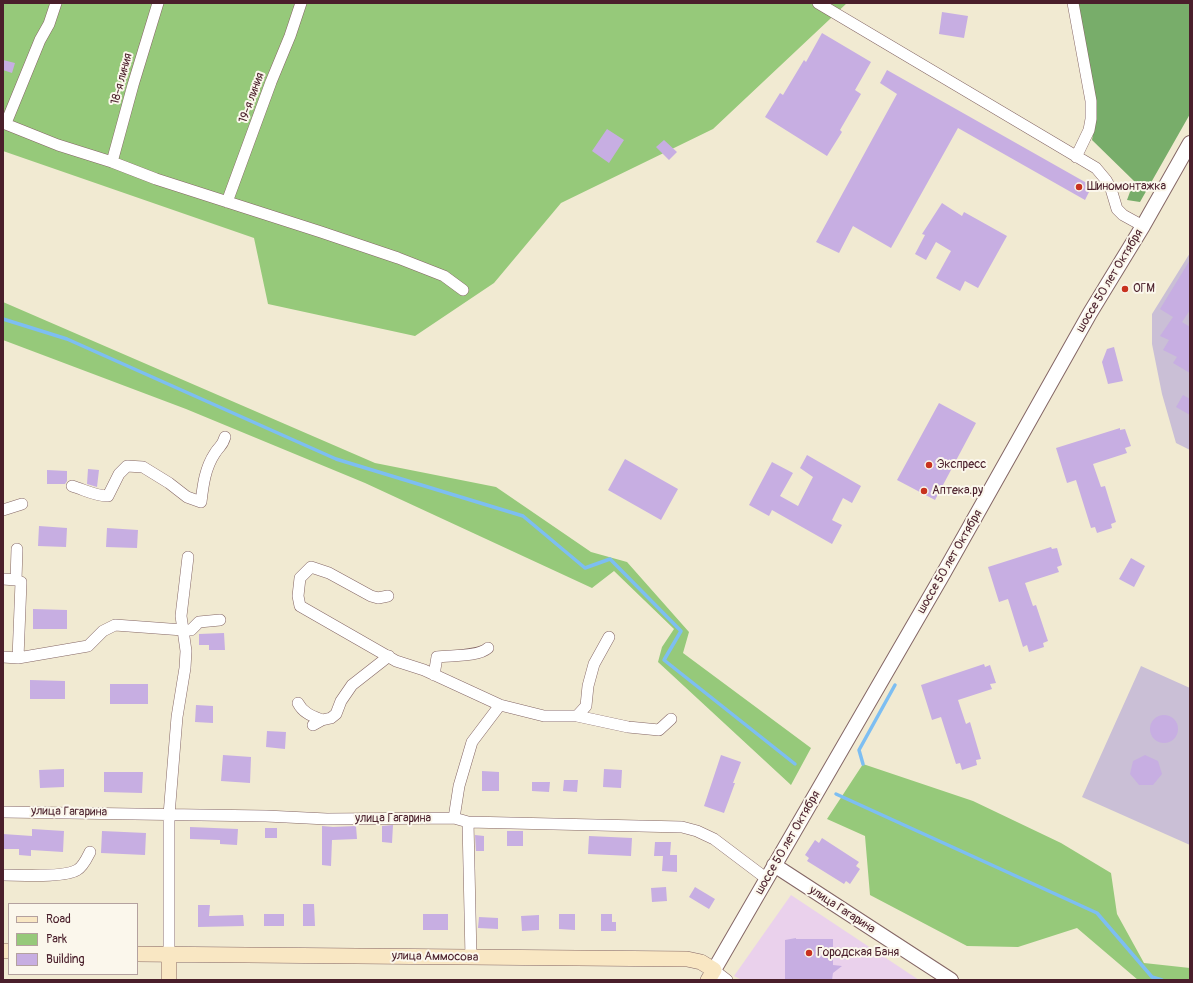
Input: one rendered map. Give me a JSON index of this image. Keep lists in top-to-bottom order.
{
  "streets": {
    "main road": ["улица Аммосова"],
    "street": [
      "18-я линия",
      "19-я линия",
      "шоссе 50 лет Октября",
      "улица Гагарина"
    ]
  },
  "crossings": [
    ["шоссе 50 лет Октября", "улица Гагарина"],
    ["шоссе 50 лет Октября", "улица Аммосова"]
  ],
  "places": [
    "Шиномонтажка",
    "ОГМ",
    "Экспресс",
    "Аптека.ру",
    "Городская Баня"
  ],
  "legend": ["Road", "Park", "Building"]
}
